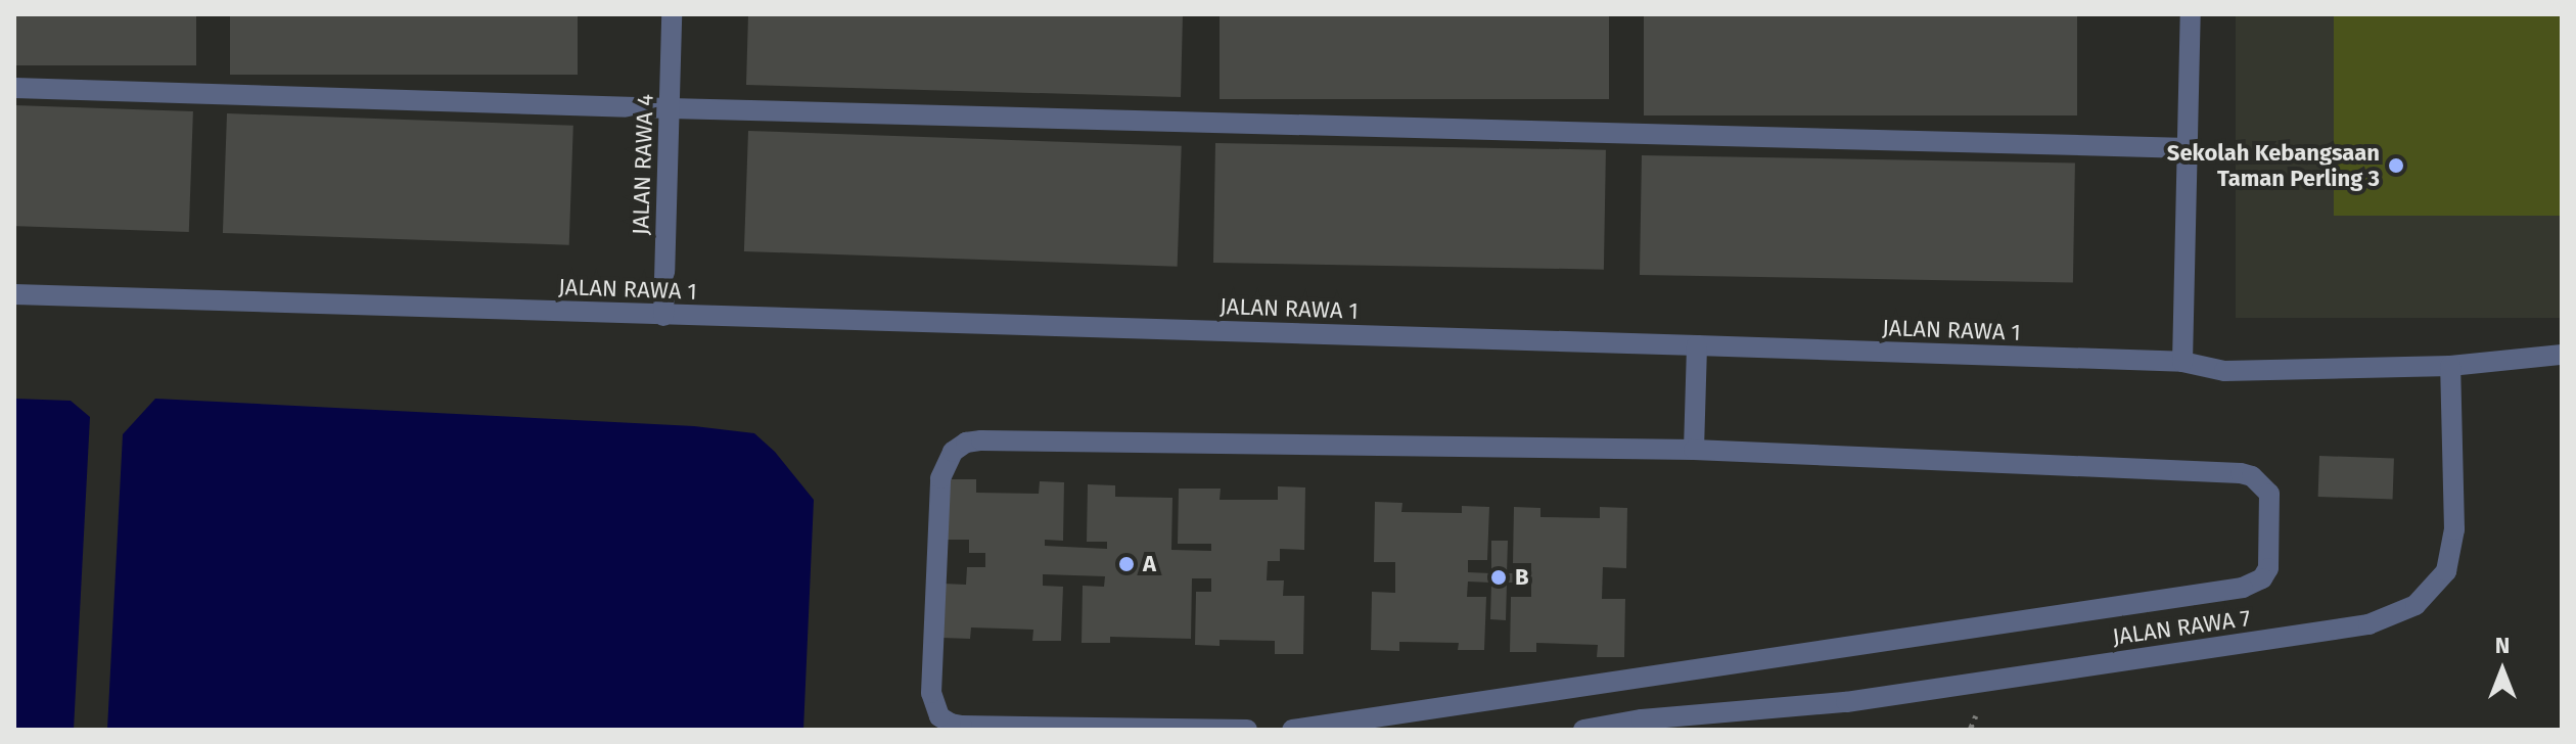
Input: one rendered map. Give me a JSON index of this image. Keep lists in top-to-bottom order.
{
  "streets": {
    "street": ["JALAN RAWA 4", "JALAN RAWA 1", "JALAN RAWA 7"]
  },
  "crossings": [
    ["JALAN RAWA 4", "JALAN RAWA 1"],
    ["JALAN RAWA 1", "JALAN RAWA 7"]
  ],
  "places": ["Sekolah Kebangsaan Taman Perling 3", "A", "B"],
  "north": "top"
}
